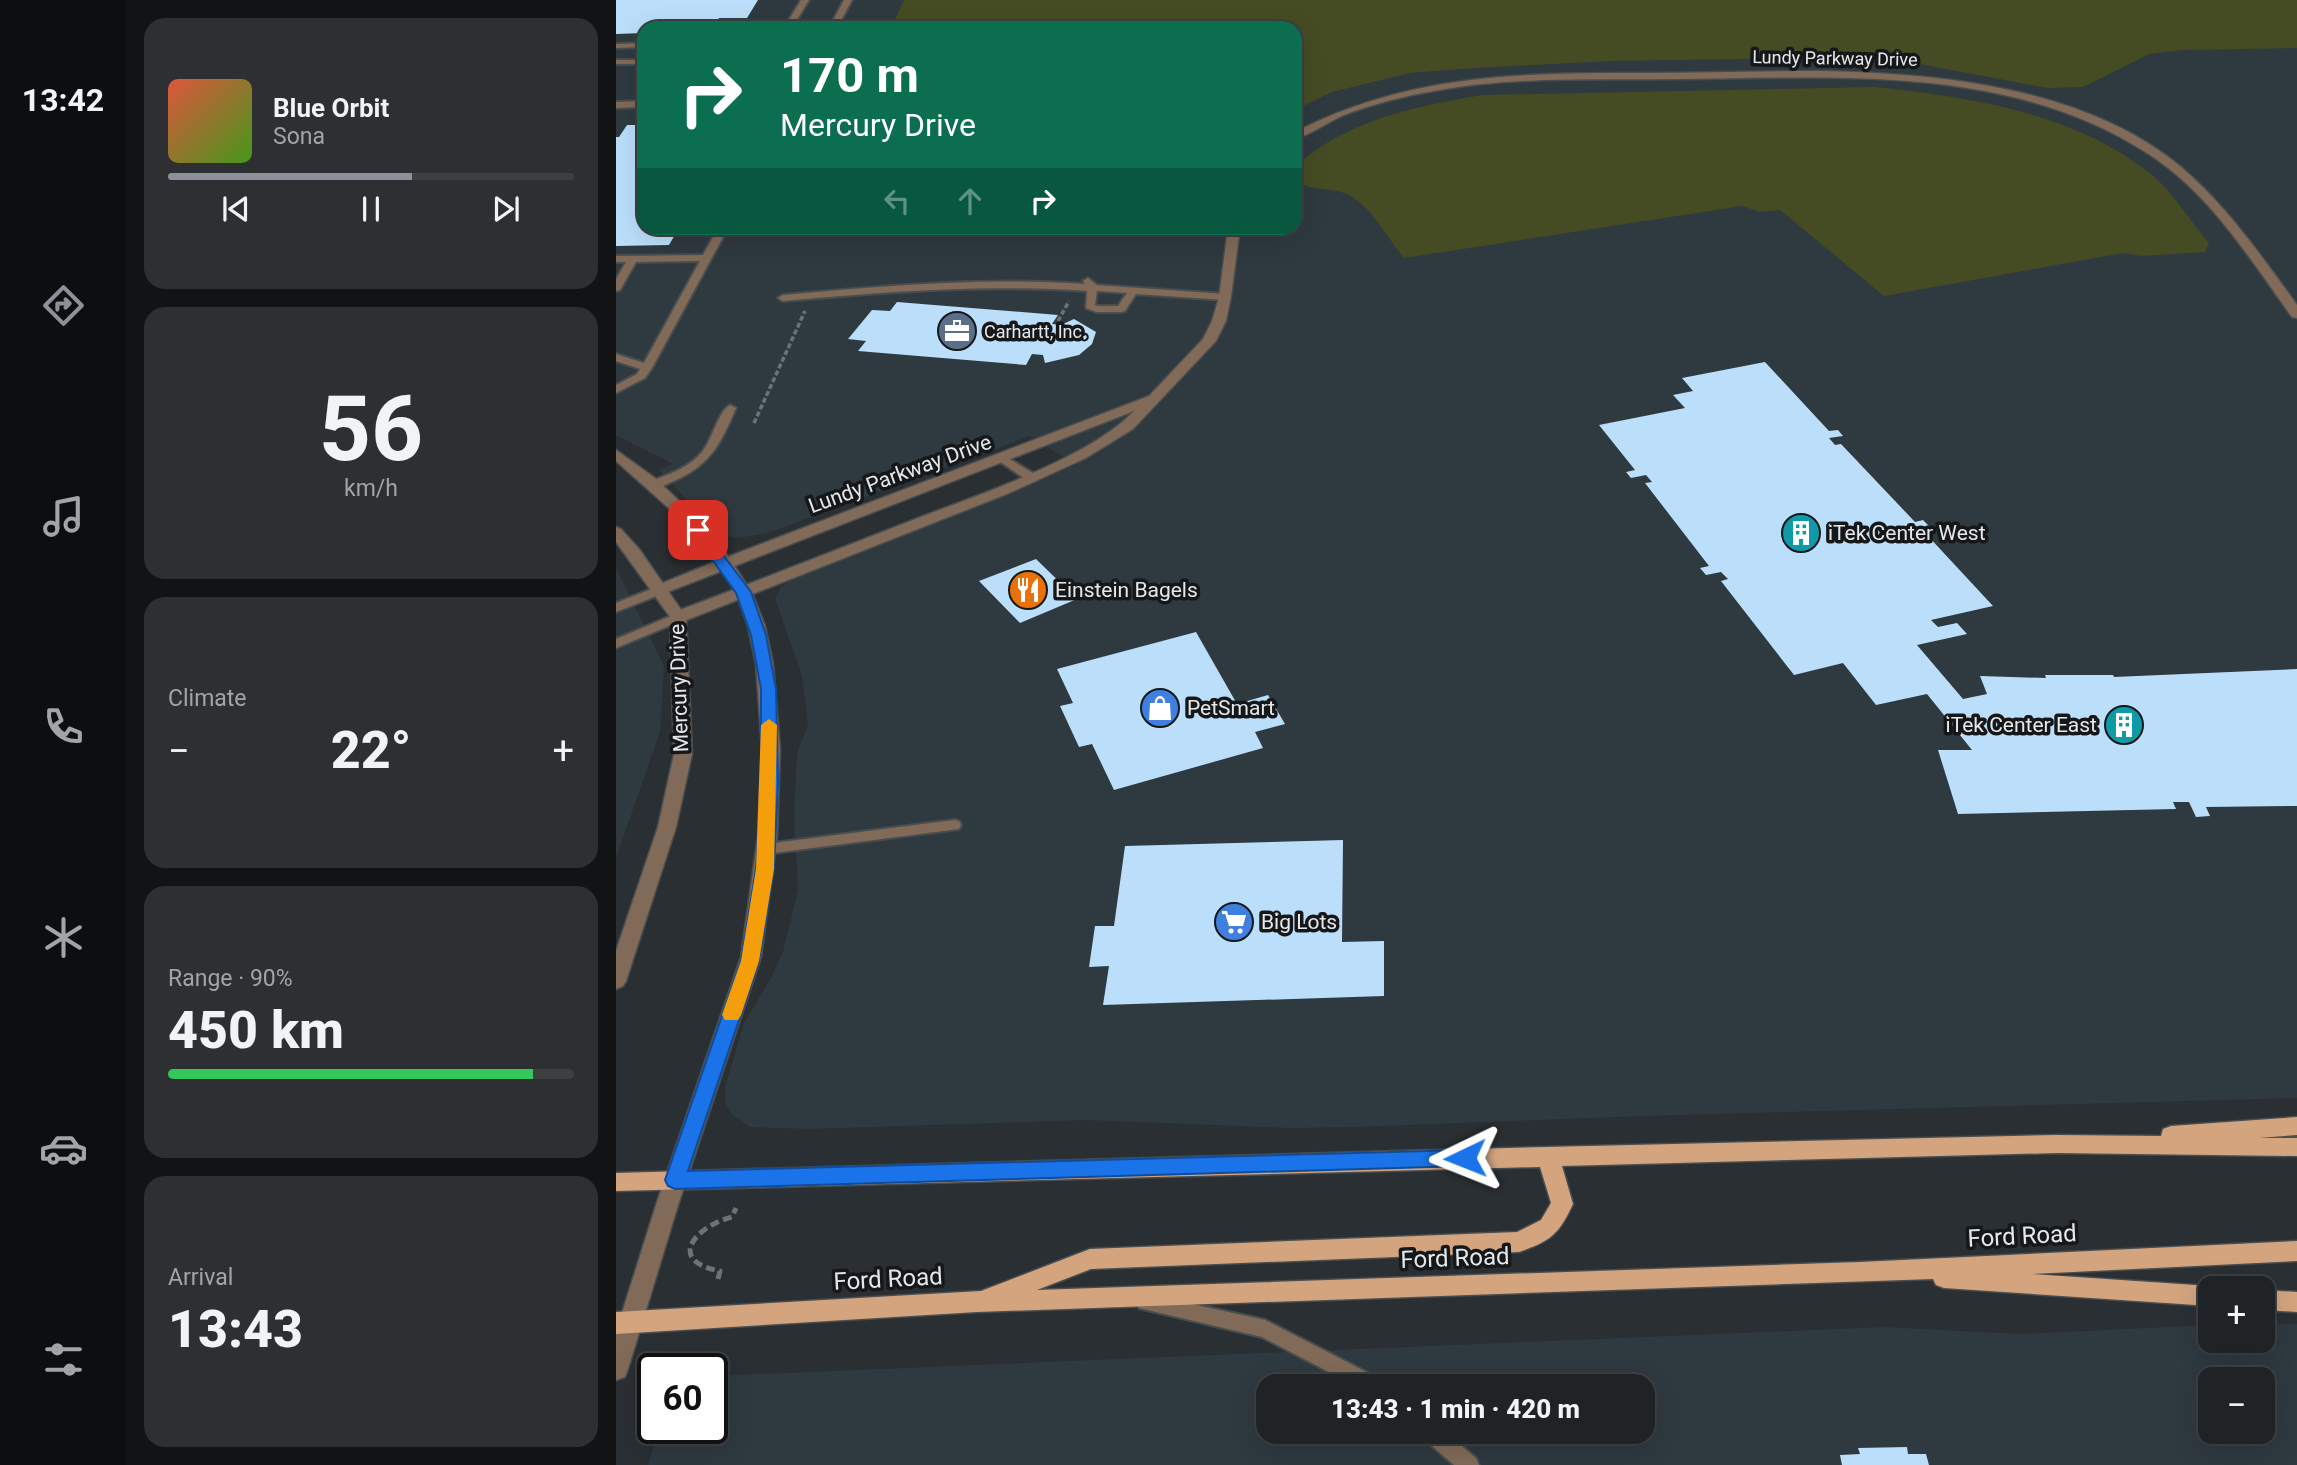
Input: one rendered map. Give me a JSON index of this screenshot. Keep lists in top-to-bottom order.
{
  "streets": {
    "main road": ["Ford Road"],
    "street": ["Lundy Parkway Drive", "Mercury Drive"]
  },
  "crossings": [
    ["Lundy Parkway Drive", "Mercury Drive"]
  ],
  "places": {
    "office": ["Carhartt, Inc."],
    "building": ["iTek Center West", "iTek Center East"],
    "restaurant": ["Einstein Bagels"],
    "shop": ["PetSmart"],
    "supermarket": ["Big Lots"]
  },
  "page": {
    "tabs": "13:42",
    "turn": ["170 m", "Mercury Drive"],
    "song": ["Blue Orbit", "Sona"],
    "tile": [
      ["56", "km/h"],
      "Climate",
      ["Range · 90%", "450 km"],
      ["Arrival", "13:43"]
    ],
    "heat": ["−", "22°", "+"],
    "map_buttons": ["+", "−"],
    "limit": "60",
    "trip": "13:43 · 1 min · 420 m"
  }
}
